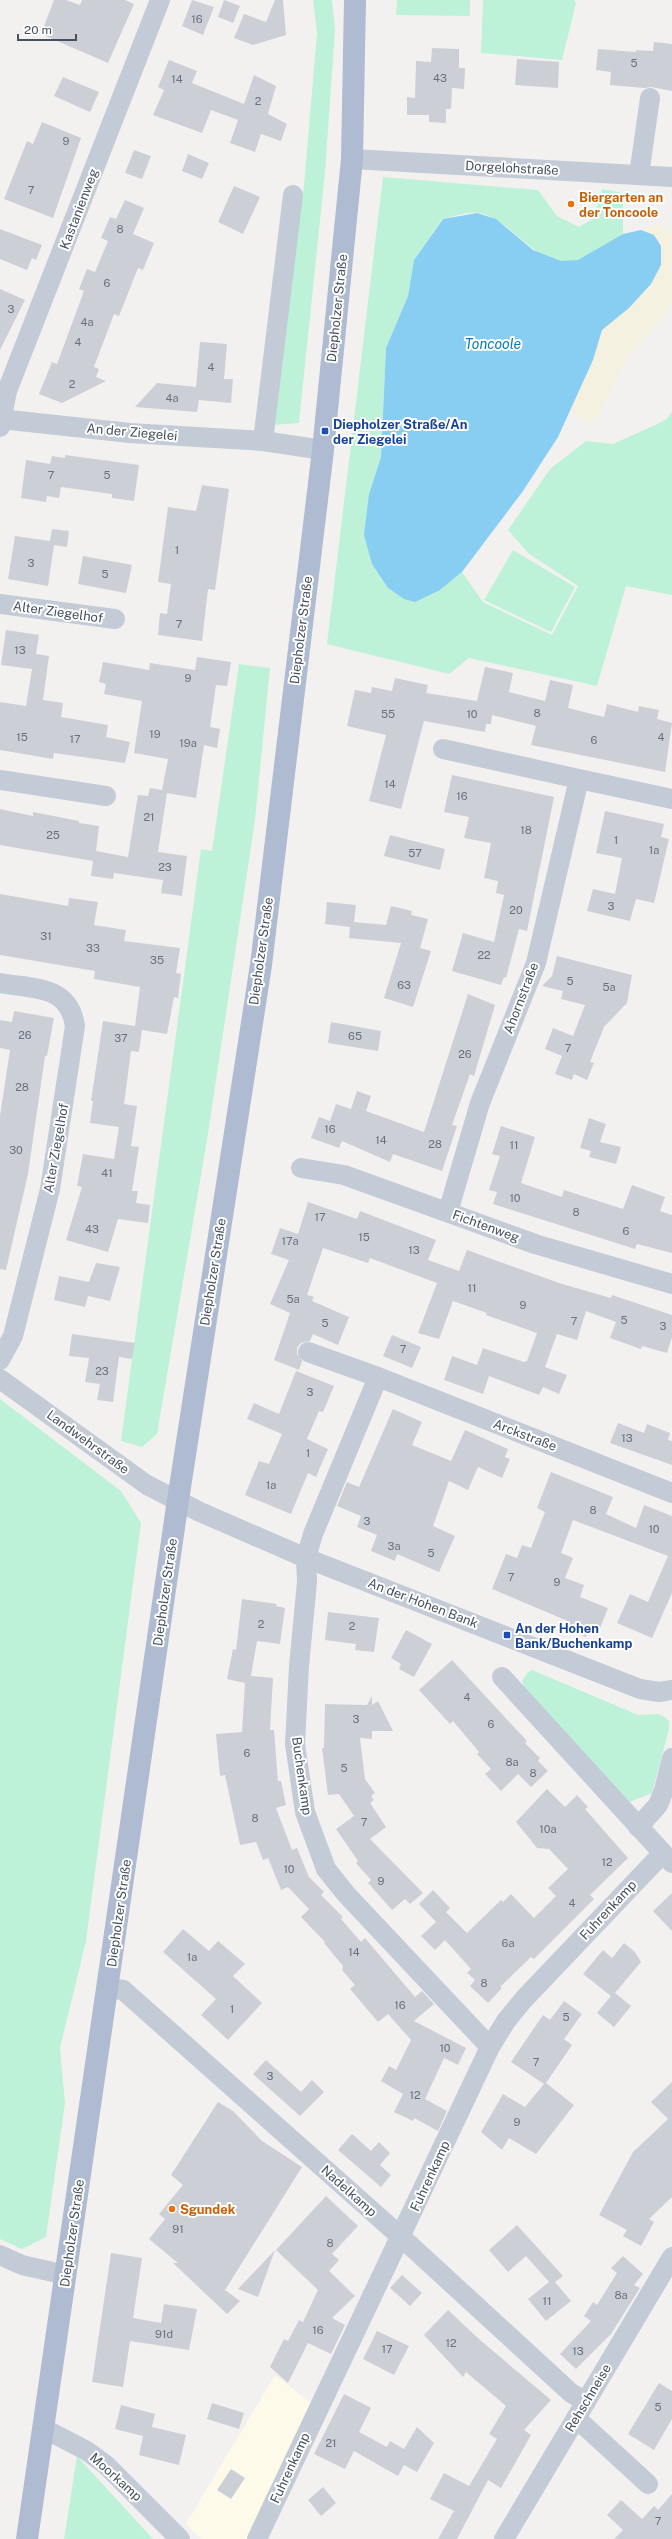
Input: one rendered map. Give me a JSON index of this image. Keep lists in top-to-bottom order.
{
  "streets": {
    "main road": ["Diepholzer Straße"],
    "street": [
      "Dorgelohstraße",
      "Kastanienweg",
      "An der Ziegelei",
      "Alter Ziegelhof",
      "Ahornstraße",
      "Fichtenweg",
      "Arckstraße",
      "Landwehrstraße",
      "An der Hohen Bank",
      "Buchenkamp",
      "Fuhrenkamp",
      "Nadelkamp",
      "Rehschneise",
      "Moorkamp"
    ]
  },
  "crossings": [
    ["Dorgelohstraße", "Diepholzer Straße"],
    ["Kastanienweg", "An der Ziegelei"],
    ["Diepholzer Straße", "An der Ziegelei"],
    ["Diepholzer Straße", "Landwehrstraße"],
    ["Diepholzer Straße", "An der Hohen Bank"],
    ["Diepholzer Straße", "Nadelkamp"],
    ["Diepholzer Straße", "Moorkamp"],
    ["Ahornstraße", "Fichtenweg"],
    ["Landwehrstraße", "An der Hohen Bank"],
    ["An der Hohen Bank", "Buchenkamp"],
    ["Buchenkamp", "Fuhrenkamp"],
    ["Fuhrenkamp", "Nadelkamp"],
    ["Nadelkamp", "Rehschneise"]
  ],
  "water": ["Toncoole"],
  "places": {
    "other": ["Biergarten an der Toncoole", "Sgundek"],
    "transit": ["Diepholzer Straße/An der Ziegelei", "An der Hohen Bank/Buchenkamp"]
  },
  "house_numbers": [
    "16",
    "5",
    "43",
    "14",
    "2",
    "9",
    "7",
    "8",
    "6",
    "3",
    "4a",
    "4",
    "4",
    "2",
    "4a",
    "7",
    "5",
    "1",
    "3",
    "5",
    "7",
    "13",
    "9",
    "8",
    "55",
    "10",
    "19",
    "15",
    "4",
    "17",
    "6",
    "19a",
    "14",
    "16",
    "21",
    "18",
    "25",
    "1",
    "1a",
    "57",
    "23",
    "3",
    "20",
    "31",
    "33",
    "22",
    "35",
    "5",
    "63",
    "5a",
    "26",
    "65",
    "37",
    "7",
    "26",
    "28",
    "16",
    "14",
    "28",
    "11",
    "30",
    "41",
    "10",
    "8",
    "17",
    "43",
    "6",
    "15",
    "17a",
    "13",
    "11",
    "5a",
    "9",
    "5",
    "7",
    "5",
    "3",
    "7",
    "23",
    "3",
    "13",
    "1",
    "1a",
    "8",
    "3",
    "10",
    "3a",
    "5",
    "7",
    "9",
    "2",
    "2",
    "4",
    "3",
    "6",
    "6",
    "8a",
    "5",
    "8",
    "8",
    "7",
    "10a",
    "12",
    "10",
    "9",
    "4",
    "6a",
    "14",
    "1a",
    "8",
    "16",
    "1",
    "5",
    "10",
    "7",
    "3",
    "12",
    "9",
    "91",
    "8",
    "8a",
    "11",
    "16",
    "91d",
    "12",
    "17",
    "13",
    "5",
    "21",
    "7"
  ],
  "scale_bar": "20 m"
}
